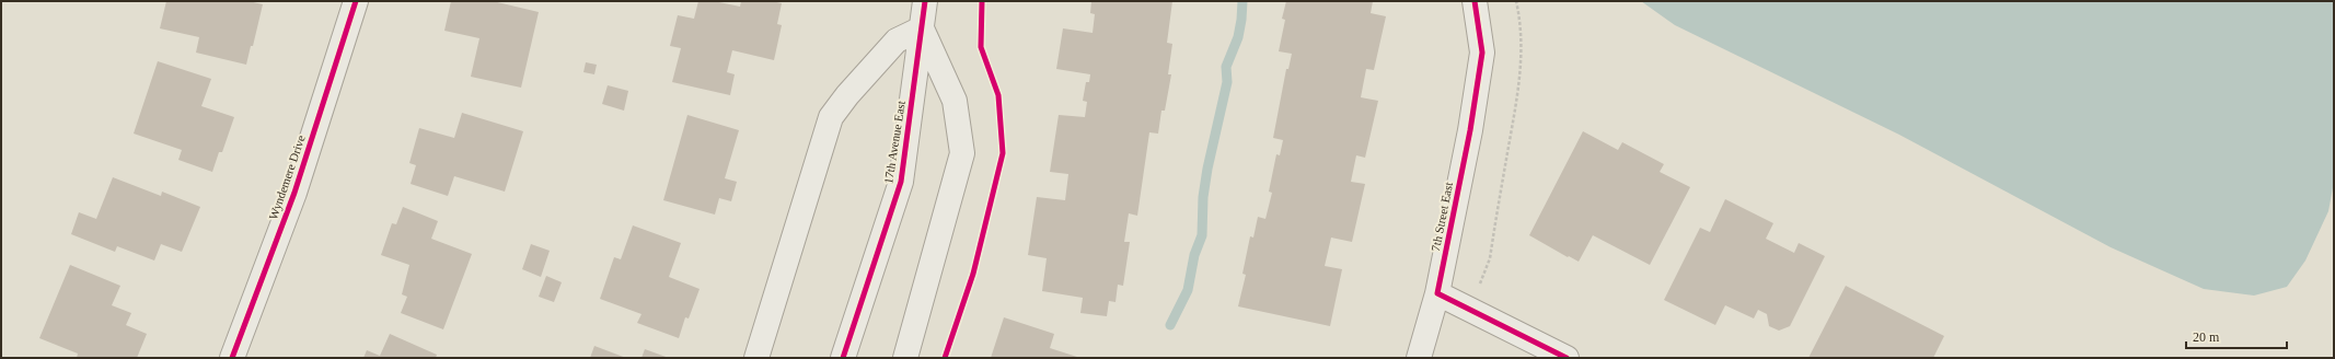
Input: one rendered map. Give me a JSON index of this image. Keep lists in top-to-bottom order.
{
  "streets": {
    "street": ["17th Avenue East", "Wyndemere Drive", "7th Street East"]
  },
  "scale_bar": "20 m"
}
